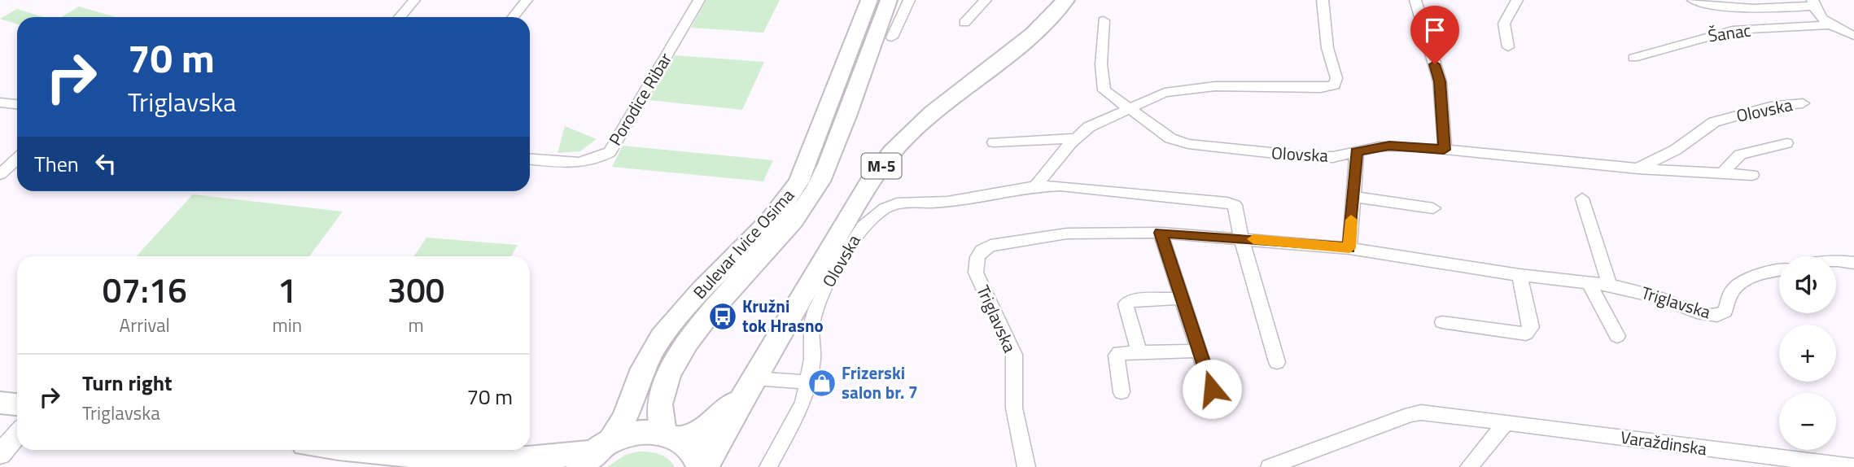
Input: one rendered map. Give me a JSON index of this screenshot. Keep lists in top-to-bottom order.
{
  "streets": {
    "main road": ["M-5", "Bulevar Ivice Osima"],
    "street": [
      "Šanac",
      "Porodice Ribar",
      "Olovska",
      "Triglavska",
      "Varaždinska"
    ]
  },
  "crossings": [
    ["Olovska", "Triglavska"],
    ["M-5", "Bulevar Ivice Osima"]
  ],
  "places": {
    "bus stop": ["Kružni tok Hrasno"],
    "shop": ["Frizerski salon br. 7"]
  },
  "page": {
    "turn": ["70 m", "Triglavska"],
    "then": "Then",
    "map_buttons": ["+", "−"],
    "eta": [
      "07:16",
      "Arrival",
      "1",
      "min",
      "300",
      "m"
    ],
    "list": [
      {
        "name": "Turn right",
        "note": "Triglavska",
        "value": "70 m"
      }
    ]
  }
}
